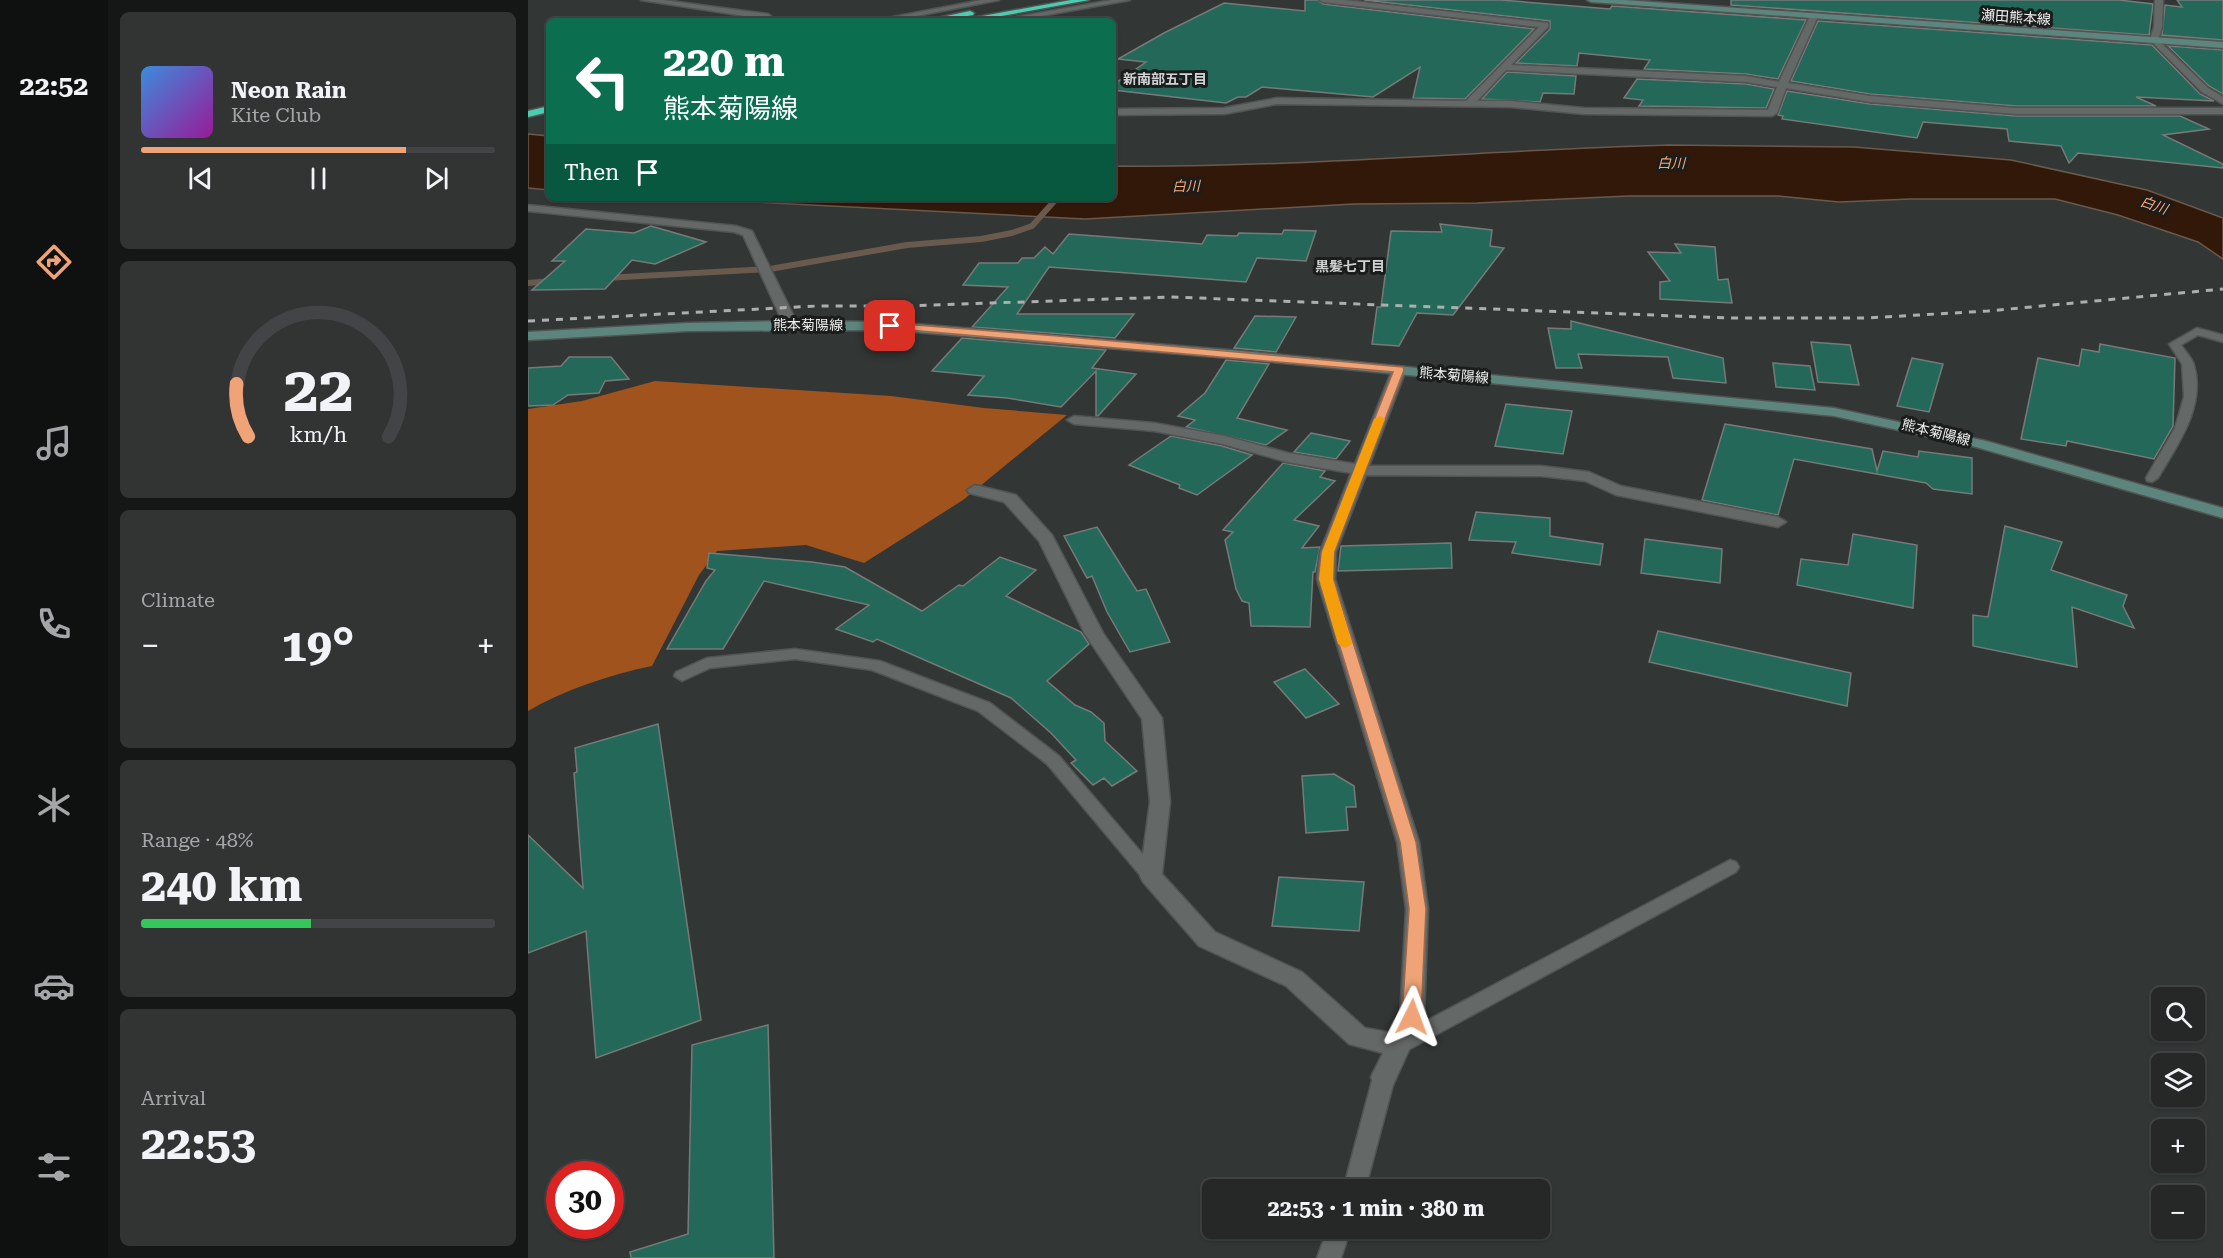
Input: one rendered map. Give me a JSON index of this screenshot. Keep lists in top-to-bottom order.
{
  "streets": {
    "main road": ["瀬田熊本線", "熊本菊陽線"]
  },
  "districts": ["新南部五丁目", "黒髪七丁目"],
  "water": ["白川"],
  "page": {
    "tabs": "22:52",
    "turn": ["220 m", "熊本菊陽線"],
    "song": ["Neon Rain", "Kite Club"],
    "then": "Then",
    "tile": [
      "Climate",
      ["Range · 48%", "240 km"],
      ["Arrival", "22:53"]
    ],
    "heat": ["−", "19°", "+"],
    "map_buttons": ["+", "−"],
    "limit": "30",
    "trip": "22:53 · 1 min · 380 m",
    "gauge": ["22", "km/h"]
  }
}
